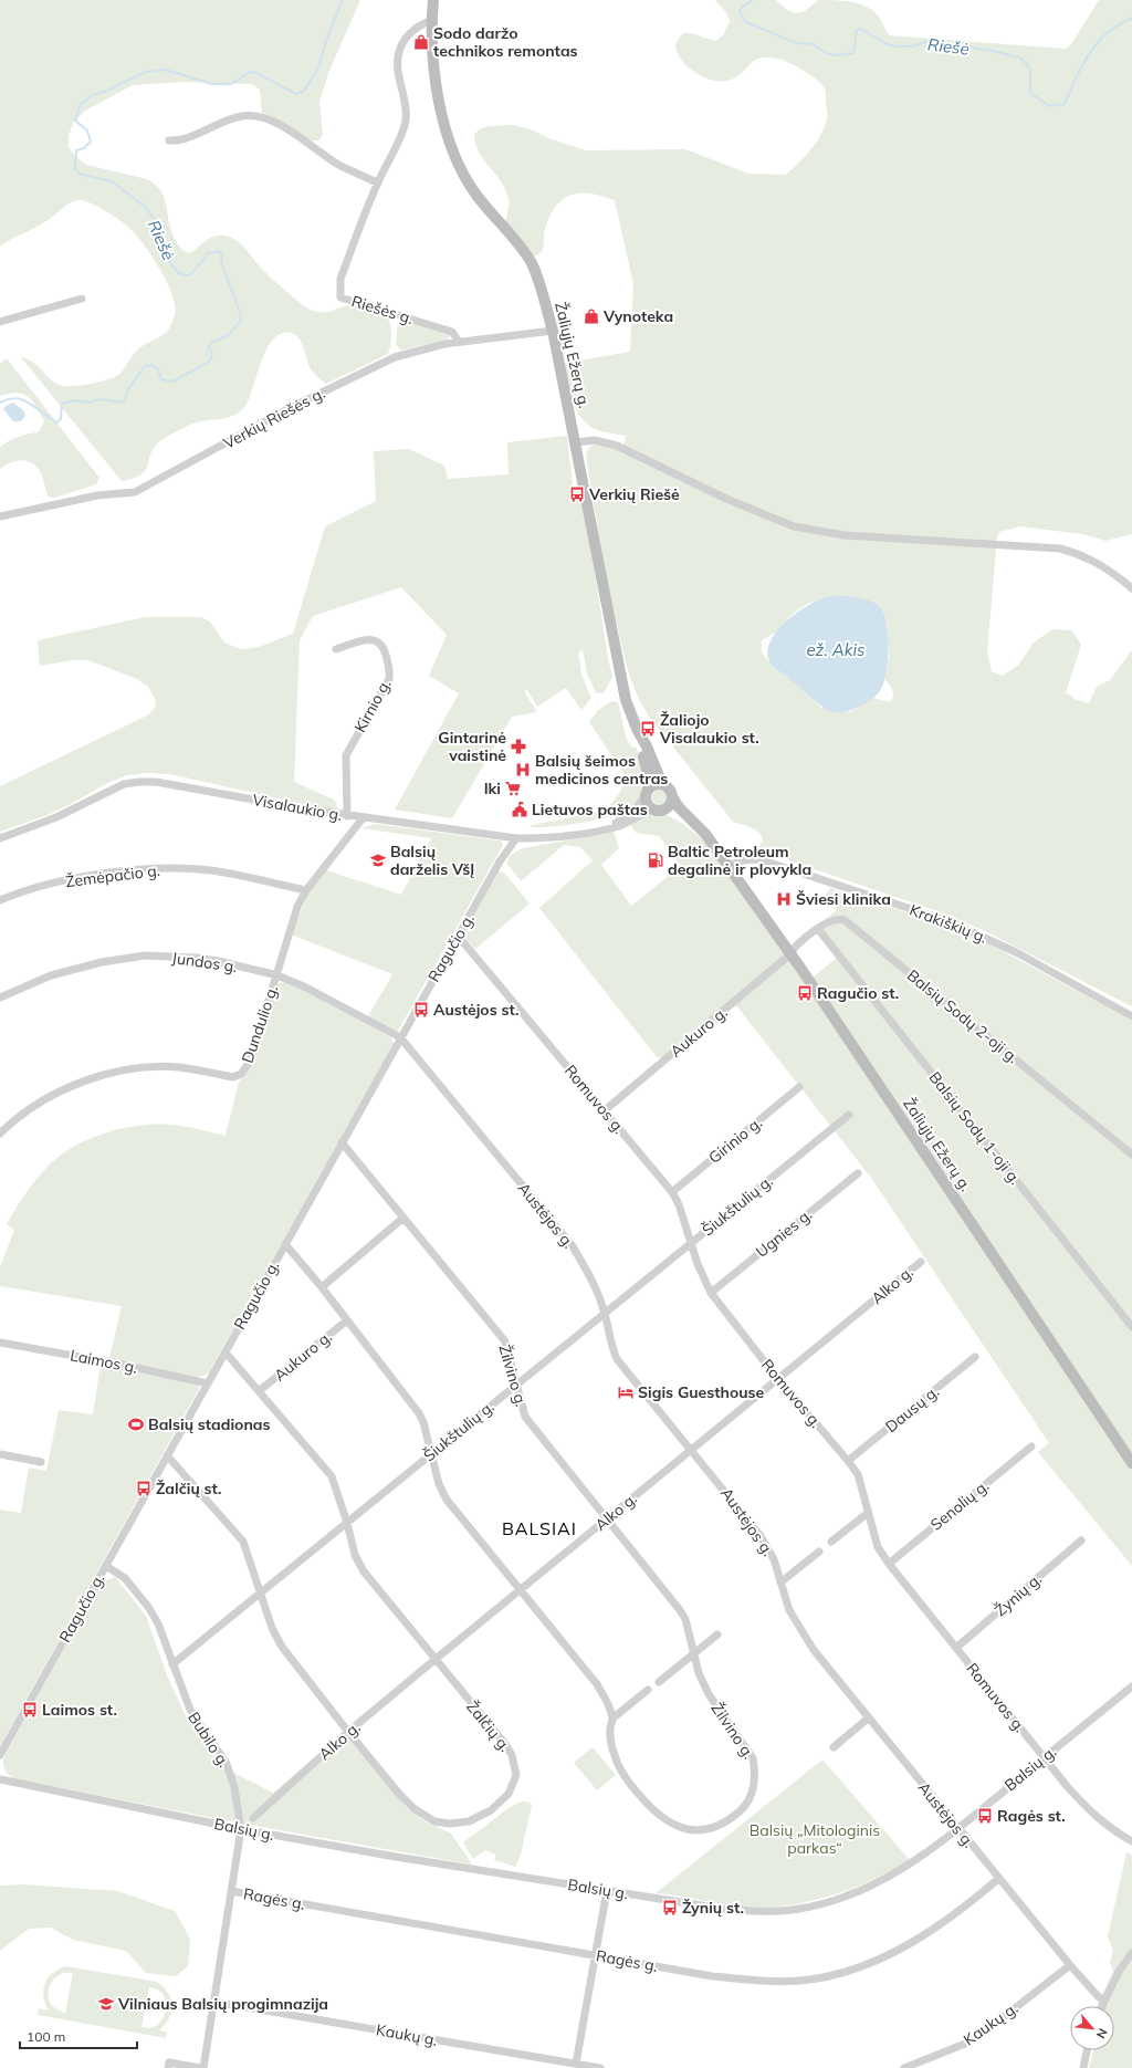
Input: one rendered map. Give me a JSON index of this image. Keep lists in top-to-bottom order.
{
  "streets": {
    "main road": ["Žaliųjų Ežerų g."],
    "street": [
      "Riešės g.",
      "Verkių Riešės g.",
      "Kirnio g.",
      "Visalaukio g.",
      "Žemėpačio g.",
      "Krakiškių g.",
      "Ragučio g.",
      "Jundos g.",
      "Balsių Sodų 2-oji g.",
      "Dundulio g.",
      "Aukuro g.",
      "Romuvos g.",
      "Balsių Sodų 1-oji g.",
      "Girinio g.",
      "Šiukštulių g.",
      "Austėjos g.",
      "Ugnies g.",
      "Alko g.",
      "Laimos g.",
      "Žilvino g.",
      "Dausų g.",
      "Senolių g.",
      "Žynių g.",
      "Žalčių g.",
      "Bubilo g.",
      "Balsių g.",
      "Ragės g.",
      "Kaukų g."
    ]
  },
  "crossings": [
    ["Riešės g.", "Žaliųjų Ežerų g."],
    ["Riešės g.", "Verkių Riešės g."],
    ["Žaliųjų Ežerų g.", "Verkių Riešės g."],
    ["Žaliųjų Ežerų g.", "Visalaukio g."],
    ["Žaliųjų Ežerų g.", "Krakiškių g."],
    ["Žaliųjų Ežerų g.", "Balsių Sodų 2-oji g."],
    ["Žaliųjų Ežerų g.", "Aukuro g."],
    ["Kirnio g.", "Visalaukio g."],
    ["Visalaukio g.", "Ragučio g."],
    ["Visalaukio g.", "Dundulio g."],
    ["Žemėpačio g.", "Dundulio g."],
    ["Ragučio g.", "Jundos g."],
    ["Ragučio g.", "Romuvos g."],
    ["Ragučio g.", "Austėjos g."],
    ["Ragučio g.", "Laimos g."],
    ["Ragučio g.", "Žilvino g."],
    ["Ragučio g.", "Žalčių g."],
    ["Ragučio g.", "Bubilo g."],
    ["Jundos g.", "Dundulio g."],
    ["Jundos g.", "Austėjos g."],
    ["Balsių Sodų 2-oji g.", "Aukuro g."],
    ["Balsių Sodų 2-oji g.", "Balsių Sodų 1-oji g."],
    ["Aukuro g.", "Romuvos g."],
    ["Aukuro g.", "Žilvino g."],
    ["Aukuro g.", "Žalčių g."],
    ["Romuvos g.", "Girinio g."],
    ["Romuvos g.", "Šiukštulių g."],
    ["Romuvos g.", "Ugnies g."],
    ["Romuvos g.", "Alko g."],
    ["Romuvos g.", "Dausų g."],
    ["Romuvos g.", "Senolių g."],
    ["Romuvos g.", "Žynių g."],
    ["Romuvos g.", "Balsių g."],
    ["Šiukštulių g.", "Austėjos g."],
    ["Šiukštulių g.", "Žilvino g."],
    ["Šiukštulių g.", "Žalčių g."],
    ["Šiukštulių g.", "Bubilo g."],
    ["Austėjos g.", "Alko g."],
    ["Austėjos g.", "Balsių g."],
    ["Austėjos g.", "Ragės g."],
    ["Austėjos g.", "Kaukų g."],
    ["Alko g.", "Žilvino g."],
    ["Alko g.", "Žalčių g."],
    ["Bubilo g.", "Balsių g."],
    ["Bubilo g.", "Ragės g."],
    ["Bubilo g.", "Kaukų g."]
  ],
  "districts": ["BALSIAI"],
  "water": ["Riešė", "ež. Akis"],
  "parks": ["Balsių „Mitologinis parkas“"],
  "places": {
    "shop": ["Sodo daržo technikos remontas", "Vynoteka"],
    "bus stop": [
      "Verkių Riešė",
      "Žaliojo Visalaukio st.",
      "Ragučio st.",
      "Austėjos st.",
      "Žalčių st.",
      "Laimos st.",
      "Ragės st.",
      "Žynių st."
    ],
    "pharmacy": ["Gintarinė vaistinė"],
    "hospital": ["Balsių šeimos medicinos centras", "Šviesi klinika"],
    "supermarket": ["Iki"],
    "public building": ["Lietuvos paštas"],
    "school or university": ["Balsių darželis VšĮ", "Vilniaus Balsių progimnazija"],
    "fuel station": ["Baltic Petroleum degalinė ir plovykla"],
    "hotel": ["Sigis Guesthouse"],
    "sports": ["Balsių stadionas"]
  },
  "scale_bar": "100 m",
  "north": "bottom right"
}
